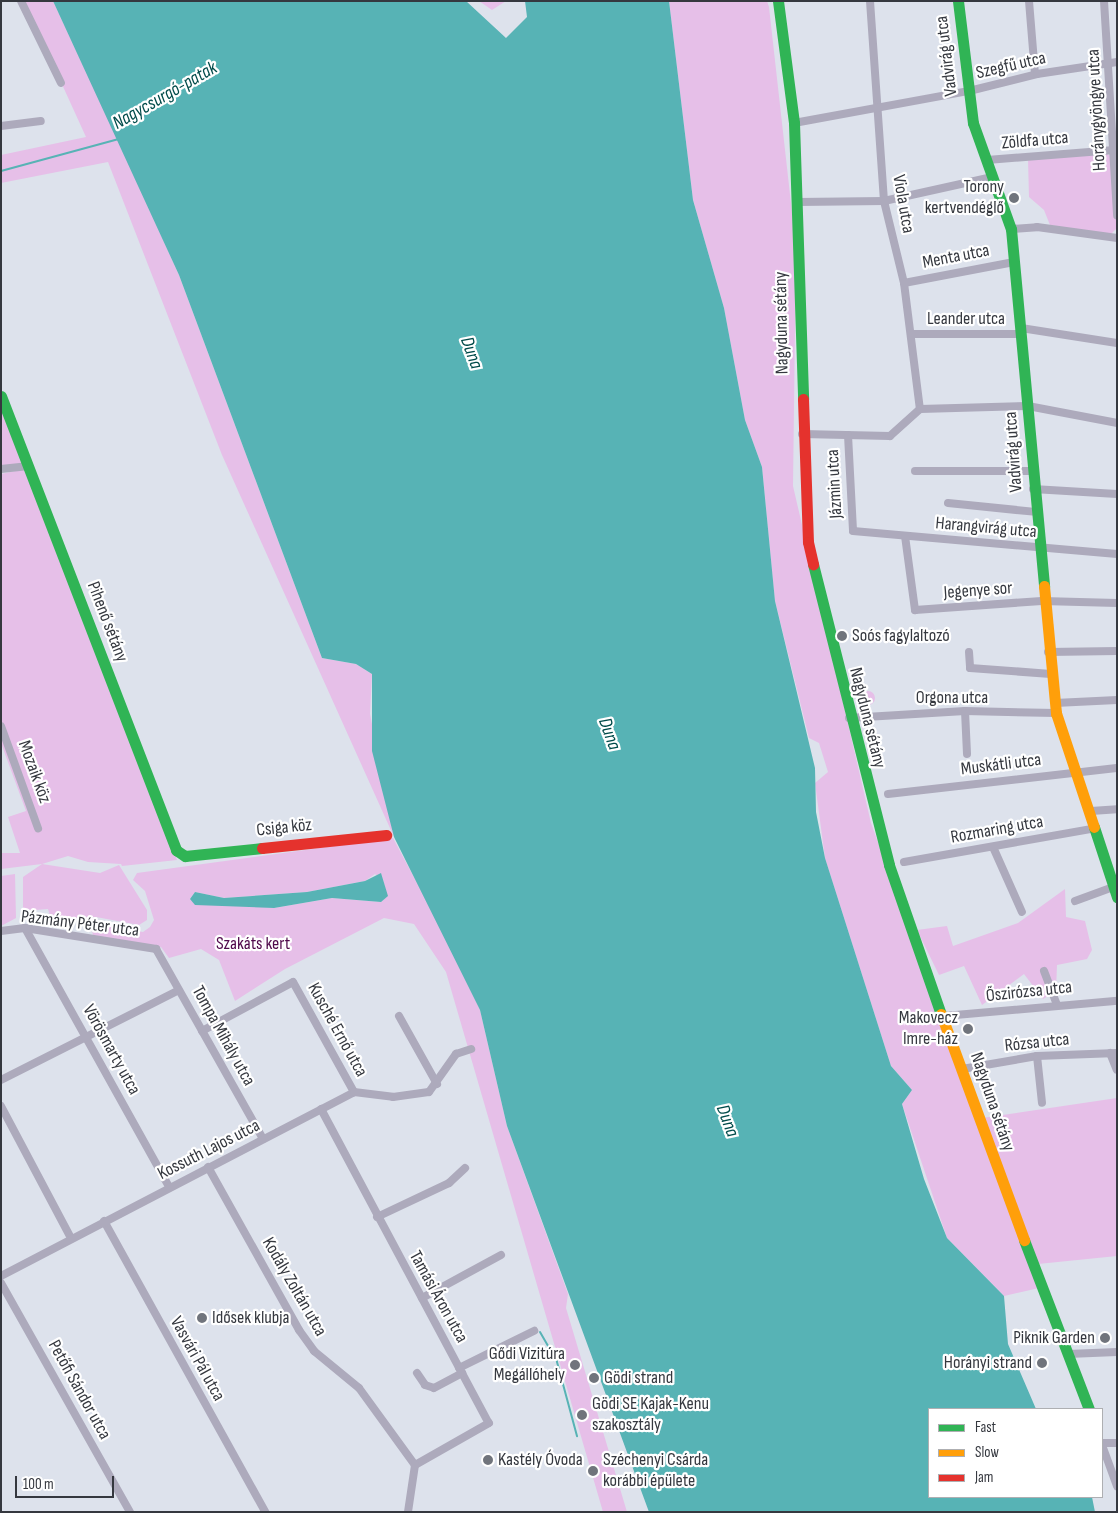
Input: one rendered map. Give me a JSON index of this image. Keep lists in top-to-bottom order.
{
  "streets": {
    "street": [
      "Vadvirág utca",
      "Szegfű utca",
      "Horánygyöngye utca",
      "Zöldfa utca",
      "Viola utca",
      "Menta utca",
      "Leander utca",
      "Nagyduna sétány",
      "Jázmin utca",
      "Harangvirág utca",
      "Jegenye sor",
      "Pihenő sétány",
      "Orgona utca",
      "Muskátli utca",
      "Mozaik köz",
      "Csiga köz",
      "Rozmaring utca",
      "Pázmány Péter utca",
      "Őszirózsa utca",
      "Kusché Ernő utca",
      "Tompa Mihály utca",
      "Rózsa utca",
      "Vörösmarty utca",
      "Kossuth Lajos utca",
      "Kodály Zoltán utca",
      "Tamási Áron utca",
      "Vasvári Pál utca",
      "Petőfi Sándor utca"
    ]
  },
  "crossings": [
    ["Vadvirág utca", "Szegfű utca"],
    ["Vadvirág utca", "Zöldfa utca"],
    ["Vadvirág utca", "Menta utca"],
    ["Vadvirág utca", "Leander utca"],
    ["Vadvirág utca", "Harangvirág utca"],
    ["Vadvirág utca", "Jegenye sor"],
    ["Vadvirág utca", "Orgona utca"],
    ["Vadvirág utca", "Muskátli utca"],
    ["Vadvirág utca", "Rozmaring utca"],
    ["Szegfű utca", "Horánygyöngye utca"],
    ["Szegfű utca", "Viola utca"],
    ["Szegfű utca", "Nagyduna sétány"],
    ["Horánygyöngye utca", "Zöldfa utca"],
    ["Viola utca", "Menta utca"],
    ["Viola utca", "Leander utca"],
    ["Nagyduna sétány", "Orgona utca"],
    ["Nagyduna sétány", "Őszirózsa utca"],
    ["Nagyduna sétány", "Rózsa utca"],
    ["Jázmin utca", "Harangvirág utca"],
    ["Harangvirág utca", "Jegenye sor"],
    ["Pihenő sétány", "Csiga köz"],
    ["Pázmány Péter utca", "Tompa Mihály utca"],
    ["Pázmány Péter utca", "Vörösmarty utca"],
    ["Kusché Ernő utca", "Tompa Mihály utca"],
    ["Kusché Ernő utca", "Kossuth Lajos utca"],
    ["Tompa Mihály utca", "Kossuth Lajos utca"],
    ["Vörösmarty utca", "Kossuth Lajos utca"],
    ["Kossuth Lajos utca", "Kodály Zoltán utca"],
    ["Kossuth Lajos utca", "Tamási Áron utca"],
    ["Kossuth Lajos utca", "Vasvári Pál utca"],
    ["Kodály Zoltán utca", "Tamási Áron utca"]
  ],
  "water": ["Nagycsurgó-patak", "Duna"],
  "parks": ["Szakáts kert"],
  "places": [
    "Torony kertvendéglő",
    "Soós fagylaltozó",
    "Makovecz Imre-ház",
    "Idősek klubja",
    "Piknik Garden",
    "Horányi strand",
    "Gődi Vizitúra Megállóhely",
    "Gödi strand",
    "Gödi SE Kajak-Kenu szakosztály",
    "Kastély Óvoda",
    "Széchenyi Csárda korábbi épülete"
  ],
  "legend": ["Fast", "Slow", "Jam"],
  "scale_bar": "100 m"
}
